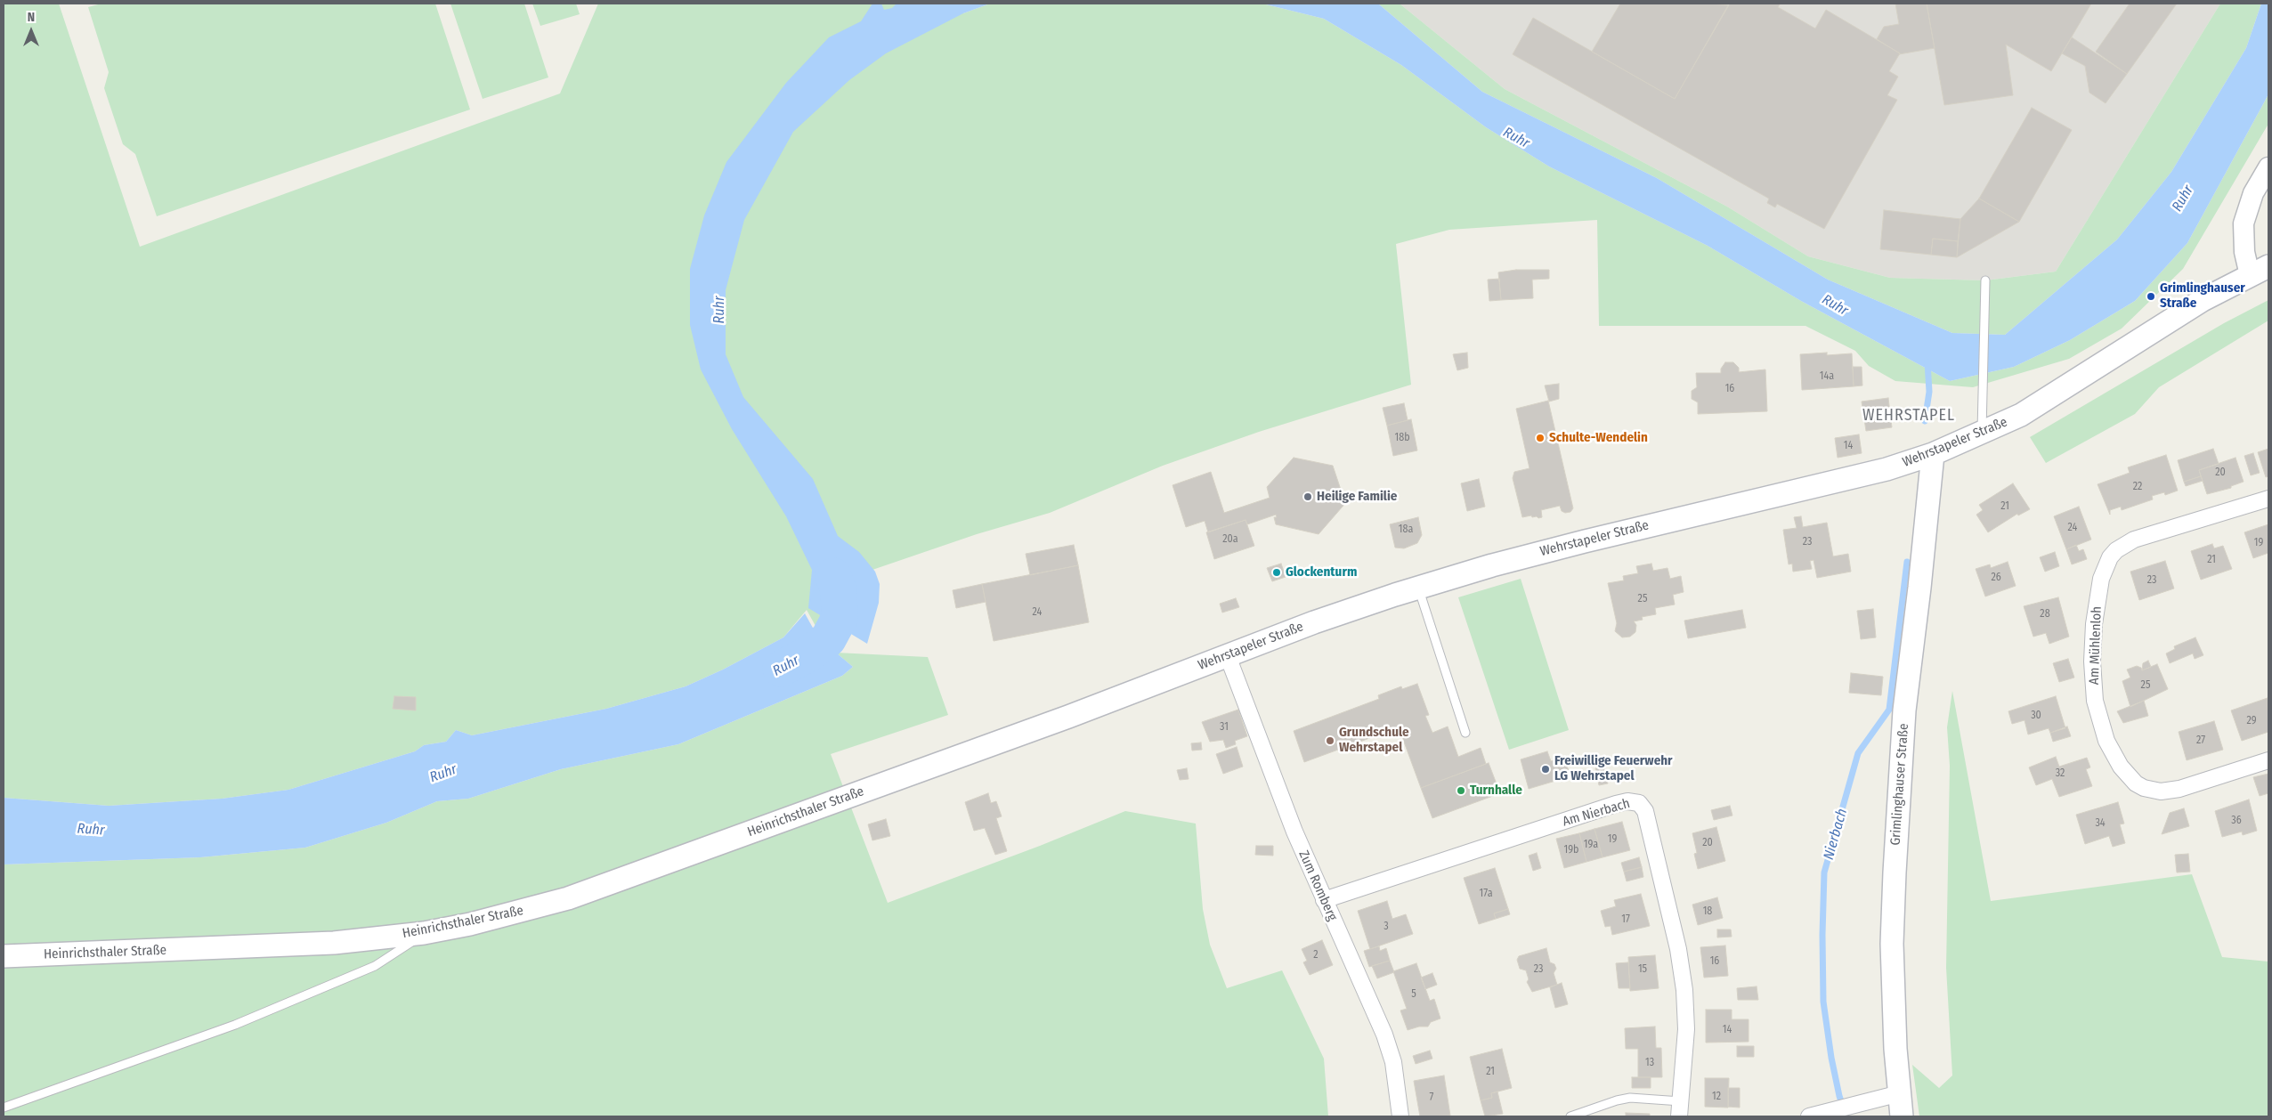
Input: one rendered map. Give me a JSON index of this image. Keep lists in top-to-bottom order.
{
  "streets": {
    "main road": ["Wehrstapeler Straße", "Grimlinghauser Straße", "Heinrichsthaler Straße"],
    "street": ["Am Mühlenloh", "Am Nierbach", "Zum Romberg"]
  },
  "crossings": [
    ["Wehrstapeler Straße", "Grimlinghauser Straße"],
    ["Wehrstapeler Straße", "Heinrichsthaler Straße"],
    ["Wehrstapeler Straße", "Zum Romberg"],
    ["Am Nierbach", "Zum Romberg"]
  ],
  "districts": ["WEHRSTAPEL"],
  "water": ["Ruhr", "Nierbach"],
  "places": [
    "Grimlinghauser Straße",
    "Schulte-Wendelin",
    "Heilige Familie",
    "Glockenturm",
    "Grundschule Wehrstapel",
    "Freiwillige Feuerwehr LG Wehrstapel",
    "Turnhalle"
  ],
  "house_numbers": [
    "14a",
    "16",
    "18b",
    "14",
    "20",
    "22",
    "21",
    "24",
    "18a",
    "20a",
    "23",
    "19",
    "21",
    "26",
    "23",
    "25",
    "24",
    "28",
    "25",
    "30",
    "29",
    "31",
    "27",
    "32",
    "36",
    "34",
    "19",
    "20",
    "19a",
    "19b",
    "17a",
    "18",
    "17",
    "3",
    "2",
    "16",
    "23",
    "15",
    "5",
    "14",
    "13",
    "21",
    "12",
    "7"
  ],
  "north": "top"
}
